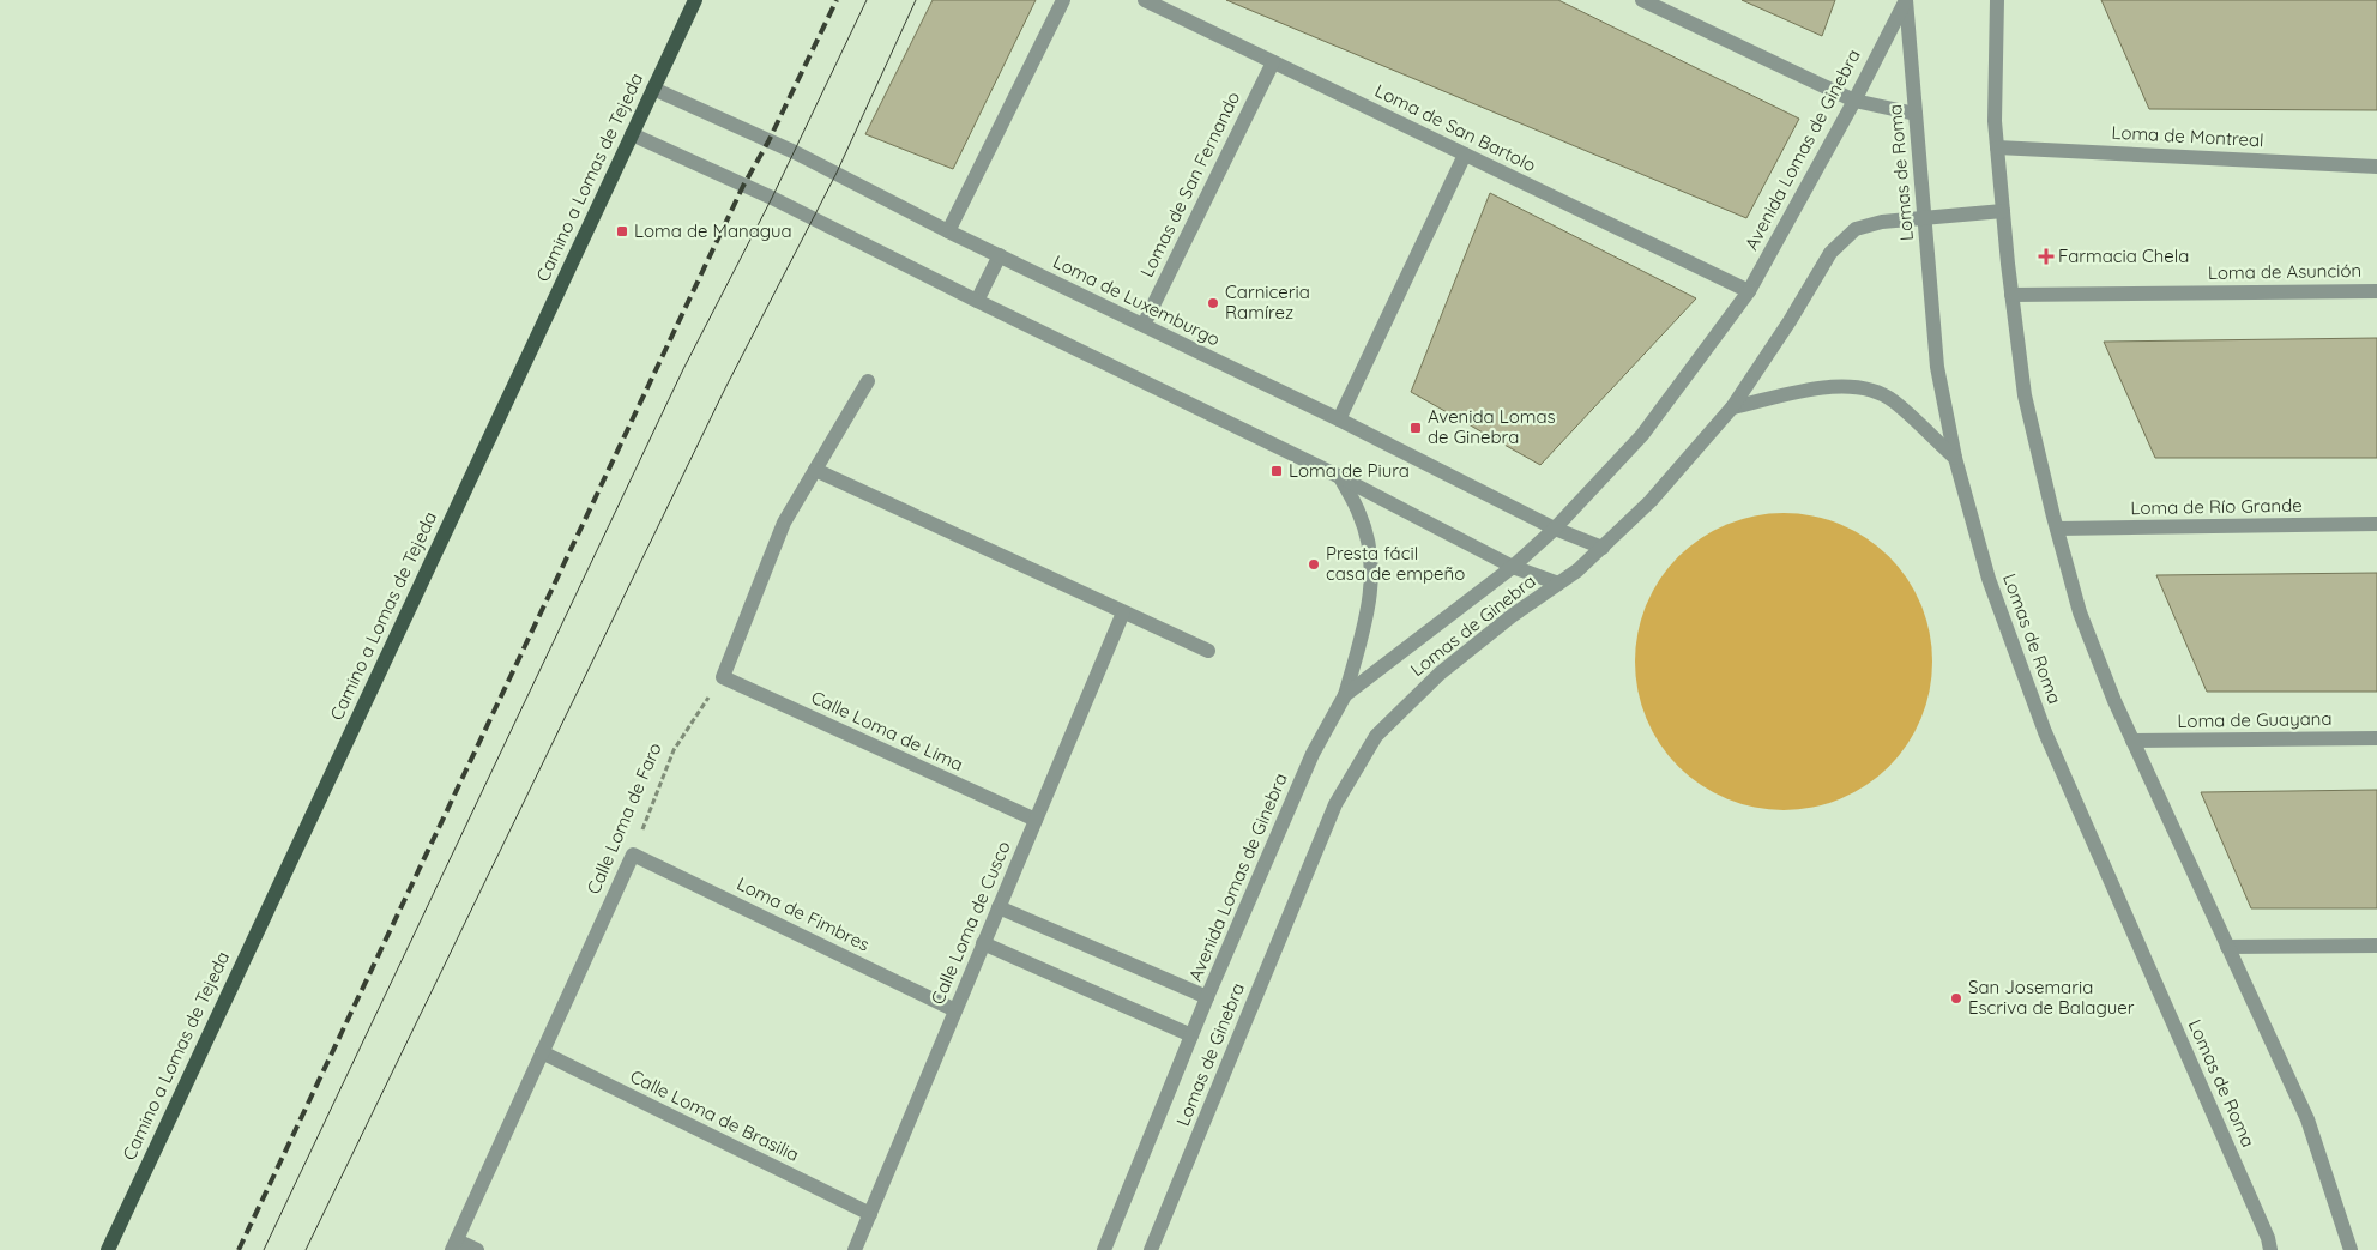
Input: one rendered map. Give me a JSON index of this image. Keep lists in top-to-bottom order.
{
  "streets": {
    "main road": ["Camino a Lomas de Tejeda"],
    "street": [
      "Loma de San Bartolo",
      "Loma de Montreal",
      "Avenida Lomas de Ginebra",
      "Lomas de Roma",
      "Lomas de San Fernando",
      "Loma de Asunción",
      "Loma de Luxemburgo",
      "Loma de Río Grande",
      "Lomas de Ginebra",
      "Loma de Guayana",
      "Calle Loma de Lima",
      "Calle Loma de Faro",
      "Loma de Fimbres",
      "Calle Loma de Cusco",
      "Calle Loma de Brasilia"
    ]
  },
  "crossings": [
    ["Loma de San Bartolo", "Avenida Lomas de Ginebra"],
    ["Loma de San Bartolo", "Lomas de San Fernando"],
    ["Avenida Lomas de Ginebra", "Lomas de Roma"],
    ["Avenida Lomas de Ginebra", "Loma de Luxemburgo"],
    ["Lomas de Roma", "Lomas de Ginebra"],
    ["Camino a Lomas de Tejeda", "Loma de Luxemburgo"],
    ["Lomas de San Fernando", "Loma de Luxemburgo"],
    ["Loma de Luxemburgo", "Lomas de Ginebra"],
    ["Calle Loma de Lima", "Calle Loma de Faro"],
    ["Calle Loma de Lima", "Calle Loma de Cusco"],
    ["Calle Loma de Faro", "Loma de Fimbres"],
    ["Calle Loma de Faro", "Calle Loma de Brasilia"],
    ["Loma de Fimbres", "Calle Loma de Cusco"],
    ["Calle Loma de Cusco", "Calle Loma de Brasilia"]
  ],
  "places": {
    "transit": ["Loma de Managua", "Avenida Lomas de Ginebra", "Loma de Piura"],
    "health": ["Farmacia Chela"],
    "other": ["Carniceria Ramírez", "Presta fácil casa de empeño", "San Josemaria Escriva de Balaguer"]
  }
}
